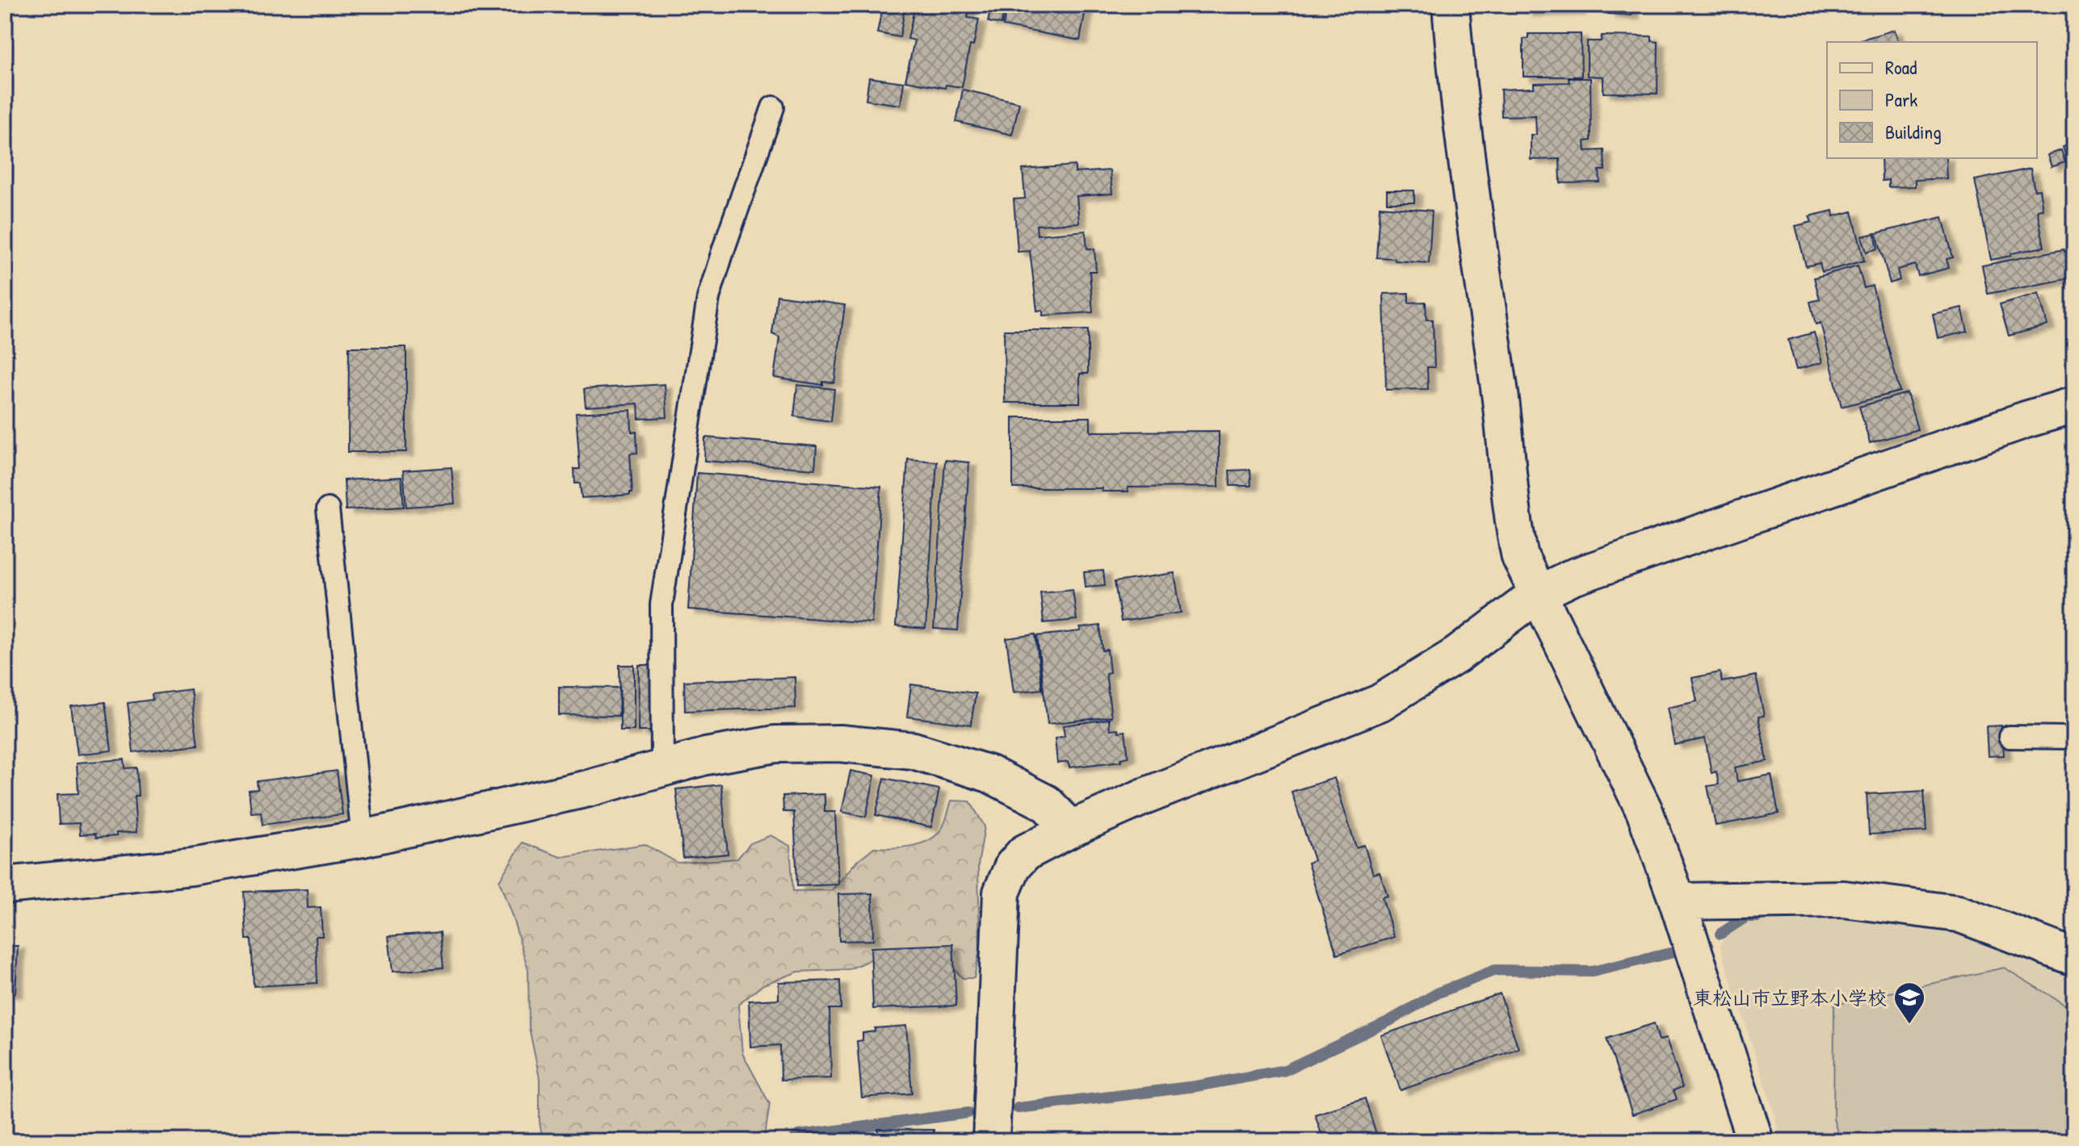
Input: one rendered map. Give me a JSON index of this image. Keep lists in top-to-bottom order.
{
  "places": {
    "school or university": ["東松山市立野本小学校"]
  },
  "legend": ["Road", "Park", "Building"]
}
